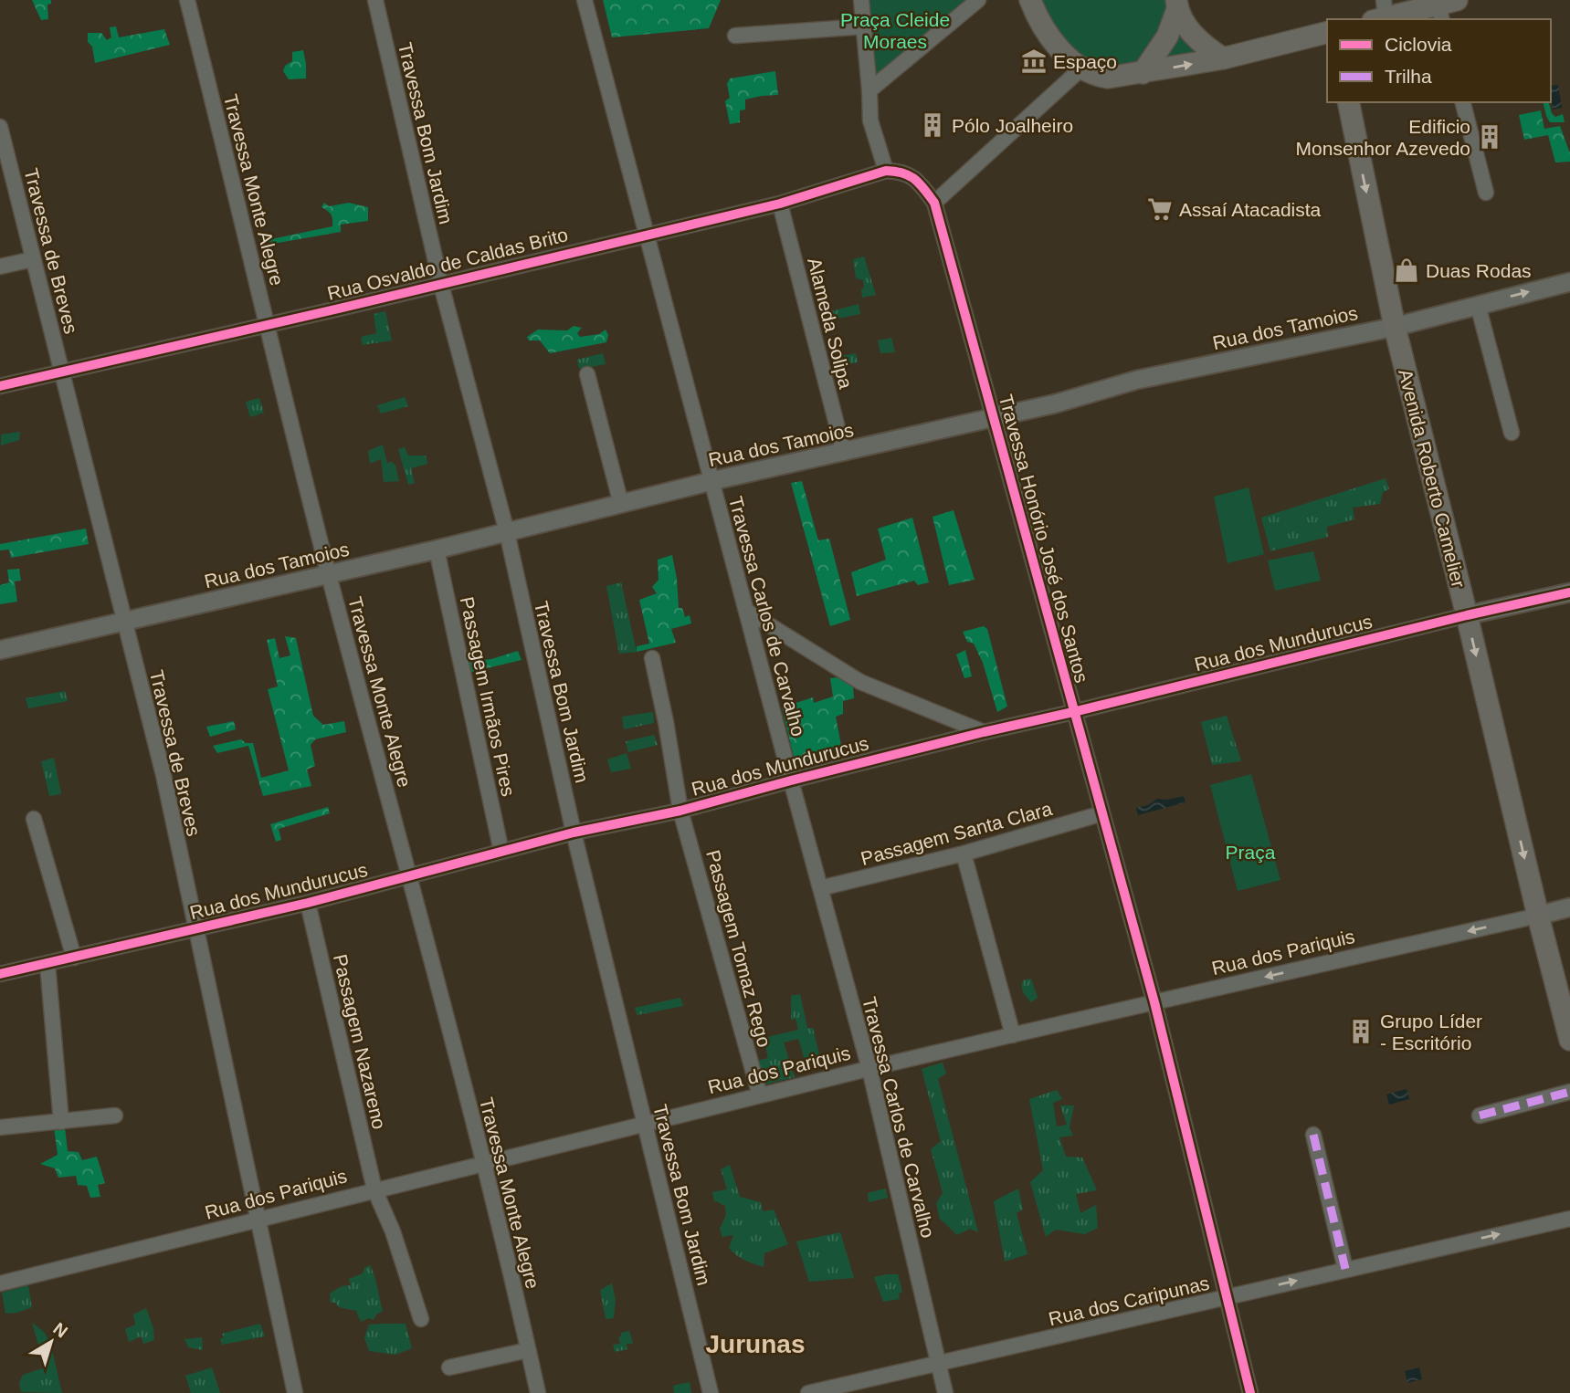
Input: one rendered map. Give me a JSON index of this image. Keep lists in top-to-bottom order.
{
  "streets": {
    "main road": ["Avenida Roberto Camelier"],
    "street": [
      "Travessa Bom Jardim",
      "Travessa Monte Alegre",
      "Travessa de Breves",
      "Rua Osvaldo de Caldas Brito",
      "Alameda Solipa",
      "Rua dos Tamoios",
      "Travessa Honório José dos Santos",
      "Travessa Carlos de Carvalho",
      "Rua dos Mundurucus",
      "Passagem Irmãos Pires",
      "Passagem Santa Clara",
      "Passagem Tomaz Rego",
      "Rua dos Pariquis",
      "Passagem Nazareno",
      "Rua dos Caripunas"
    ]
  },
  "crossings": [
    ["Travessa Bom Jardim", "Rua Osvaldo de Caldas Brito"],
    ["Travessa Bom Jardim", "Rua dos Tamoios"],
    ["Travessa Bom Jardim", "Rua dos Mundurucus"],
    ["Travessa Bom Jardim", "Rua dos Pariquis"],
    ["Travessa Monte Alegre", "Rua Osvaldo de Caldas Brito"],
    ["Travessa Monte Alegre", "Rua dos Tamoios"],
    ["Travessa Monte Alegre", "Rua dos Mundurucus"],
    ["Travessa Monte Alegre", "Rua dos Pariquis"],
    ["Travessa de Breves", "Rua Osvaldo de Caldas Brito"],
    ["Travessa de Breves", "Rua dos Tamoios"],
    ["Travessa de Breves", "Rua dos Mundurucus"],
    ["Travessa de Breves", "Rua dos Pariquis"],
    ["Rua Osvaldo de Caldas Brito", "Alameda Solipa"],
    ["Rua Osvaldo de Caldas Brito", "Travessa Honório José dos Santos"],
    ["Rua Osvaldo de Caldas Brito", "Travessa Carlos de Carvalho"],
    ["Alameda Solipa", "Rua dos Tamoios"],
    ["Rua dos Tamoios", "Avenida Roberto Camelier"],
    ["Rua dos Tamoios", "Travessa Honório José dos Santos"],
    ["Rua dos Tamoios", "Travessa Carlos de Carvalho"],
    ["Rua dos Tamoios", "Passagem Irmãos Pires"],
    ["Avenida Roberto Camelier", "Rua dos Mundurucus"],
    ["Avenida Roberto Camelier", "Rua dos Pariquis"],
    ["Travessa Honório José dos Santos", "Rua dos Mundurucus"],
    ["Travessa Honório José dos Santos", "Passagem Santa Clara"],
    ["Travessa Honório José dos Santos", "Rua dos Pariquis"],
    ["Travessa Honório José dos Santos", "Rua dos Caripunas"],
    ["Travessa Carlos de Carvalho", "Rua dos Mundurucus"],
    ["Travessa Carlos de Carvalho", "Passagem Santa Clara"],
    ["Travessa Carlos de Carvalho", "Rua dos Pariquis"],
    ["Travessa Carlos de Carvalho", "Rua dos Caripunas"],
    ["Rua dos Mundurucus", "Passagem Irmãos Pires"],
    ["Rua dos Mundurucus", "Passagem Tomaz Rego"],
    ["Rua dos Mundurucus", "Passagem Nazareno"],
    ["Passagem Tomaz Rego", "Rua dos Pariquis"],
    ["Rua dos Pariquis", "Passagem Nazareno"]
  ],
  "one_way": ["Avenida Roberto Camelier", "Rua dos Caripunas"],
  "districts": ["Jurunas"],
  "parks": ["Praça Cleide Moraes", "Praça"],
  "places": {
    "museum": ["Espaço"],
    "building": ["Pólo Joalheiro", "Edificio Monsenhor Azevedo", "Grupo Líder - Escritório"],
    "supermarket": ["Assaí Atacadista"],
    "shop": ["Duas Rodas"]
  },
  "legend": ["Ciclovia", "Trilha"],
  "north": "top right"
}
